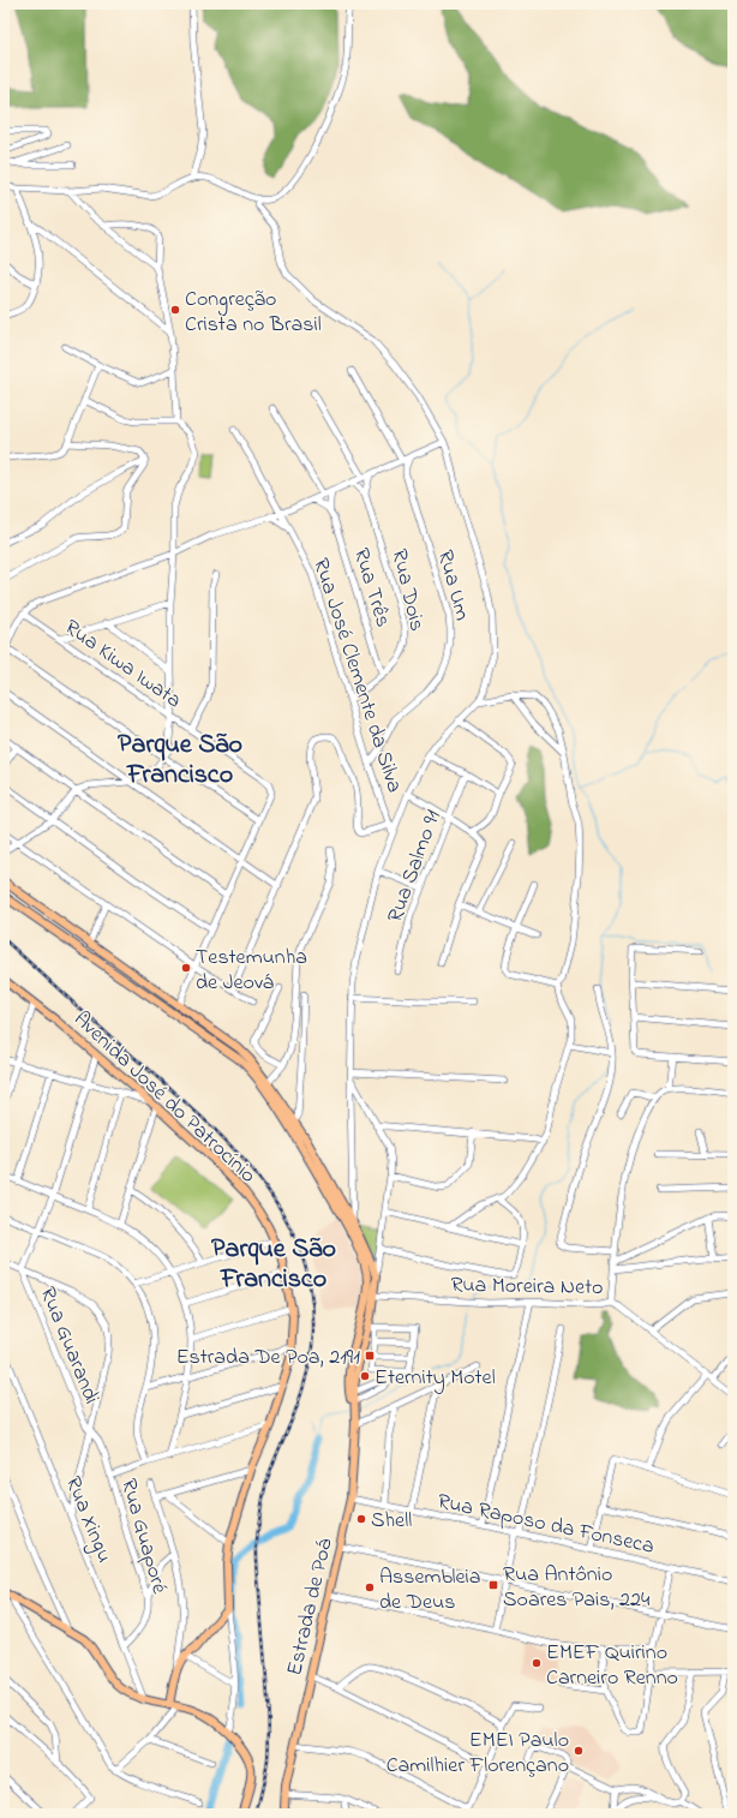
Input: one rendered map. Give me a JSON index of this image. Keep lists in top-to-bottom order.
{
  "streets": {
    "main road": ["Avenida José do Patrocínio", "Estrada de Poá"],
    "street": [
      "Rua Um",
      "Rua Três",
      "Rua Dois",
      "Rua Kiwa Iwata",
      "Rua José Clemente da Silva",
      "Rua Salmo 91",
      "Rua Moreira Neto",
      "Rua Guarandi",
      "Rua Xingu",
      "Rua Raposo da Fonseca",
      "Rua Guaporé"
    ]
  },
  "crossings": [
    ["Rua Um", "Rua José Clemente da Silva"],
    ["Rua Três", "Rua Dois"],
    ["Rua Dois", "Rua José Clemente da Silva"],
    ["Rua Guarandi", "Rua Guaporé"],
    ["Rua Xingu", "Rua Guaporé"],
    ["Rua Raposo da Fonseca", "Estrada de Poá"]
  ],
  "districts": ["Parque São Francisco", "Parque São Francisco"],
  "places": {
    "other": [
      "Congreção Crista no Brasil",
      "Testemunha de Jeová",
      "Eternity Motel",
      "Shell",
      "Assembleia de Deus",
      "EMEF Quirino Carneiro Renno",
      "EMEI Paulo Camilhier Florençano"
    ],
    "transit": ["Estrada De Poa, 2191", "Rua Antônio Soares Pais, 224"]
  }
}
